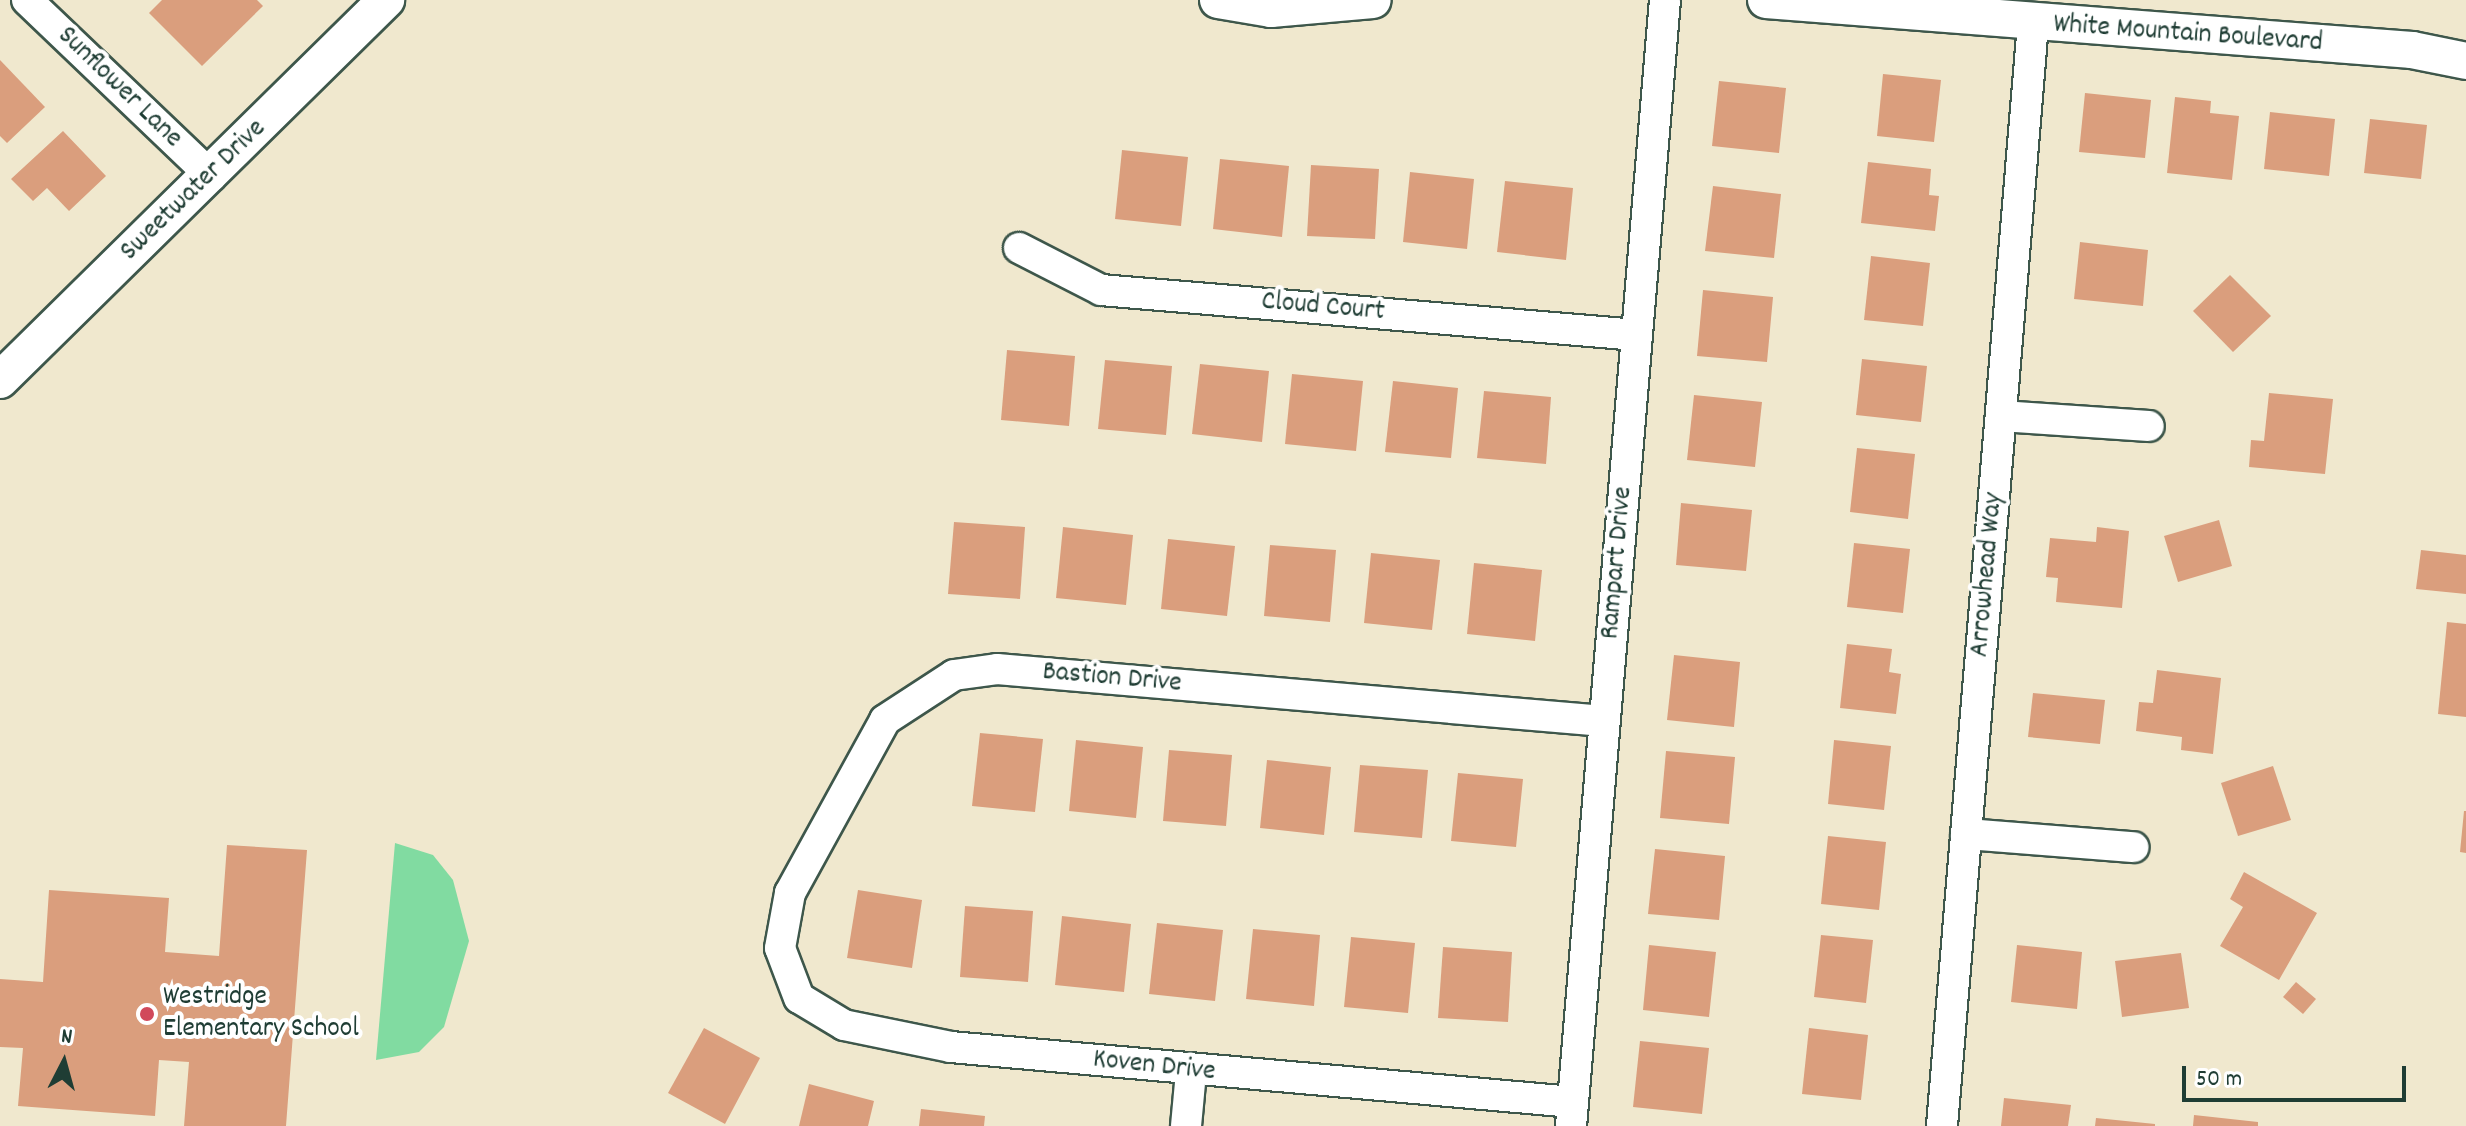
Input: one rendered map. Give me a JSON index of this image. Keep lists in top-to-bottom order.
{
  "streets": {
    "street": [
      "White Mountain Boulevard",
      "Sunflower Lane",
      "Sweetwater Drive",
      "Cloud Court",
      "Rampart Drive",
      "Arrowhead Way",
      "Bastion Drive",
      "Koven Drive"
    ]
  },
  "crossings": [
    ["White Mountain Boulevard", "Arrowhead Way"],
    ["Sunflower Lane", "Sweetwater Drive"],
    ["Cloud Court", "Rampart Drive"],
    ["Rampart Drive", "Bastion Drive"],
    ["Rampart Drive", "Koven Drive"],
    ["Bastion Drive", "Koven Drive"]
  ],
  "places": ["Westridge Elementary School"],
  "scale_bar": "50 m",
  "north": "top"
}
